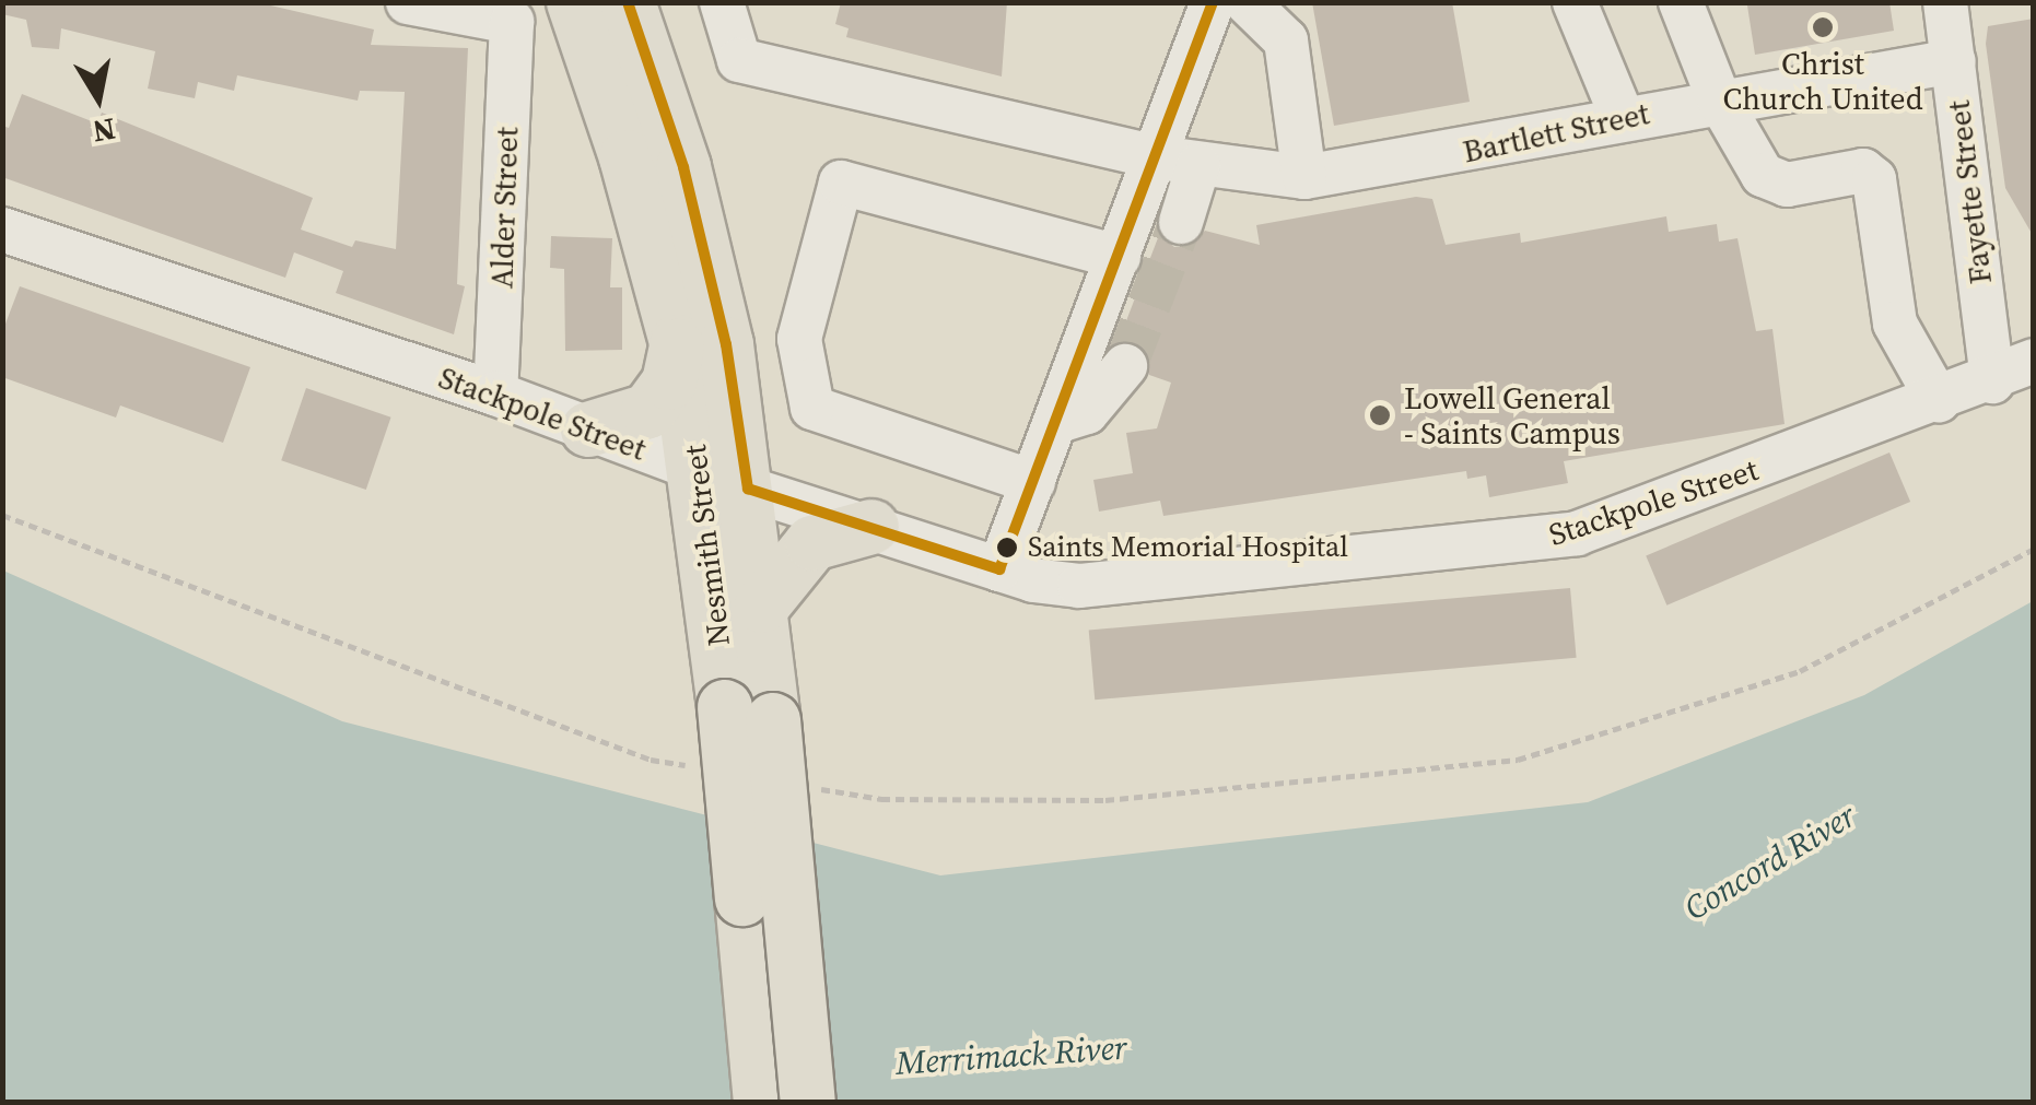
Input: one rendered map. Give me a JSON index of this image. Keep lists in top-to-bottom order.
{
  "streets": {
    "main road": ["Nesmith Street"],
    "street": [
      "Bartlett Street",
      "Fayette Street",
      "Alder Street",
      "Stackpole Street"
    ]
  },
  "crossings": [
    ["Bartlett Street", "Fayette Street"],
    ["Fayette Street", "Stackpole Street"],
    ["Alder Street", "Stackpole Street"],
    ["Stackpole Street", "Nesmith Street"]
  ],
  "water": ["Concord River", "Merrimack River"],
  "places": ["Christ Church United", "Lowell General - Saints Campus", "Saints Memorial Hospital"],
  "north": "bottom"
}
